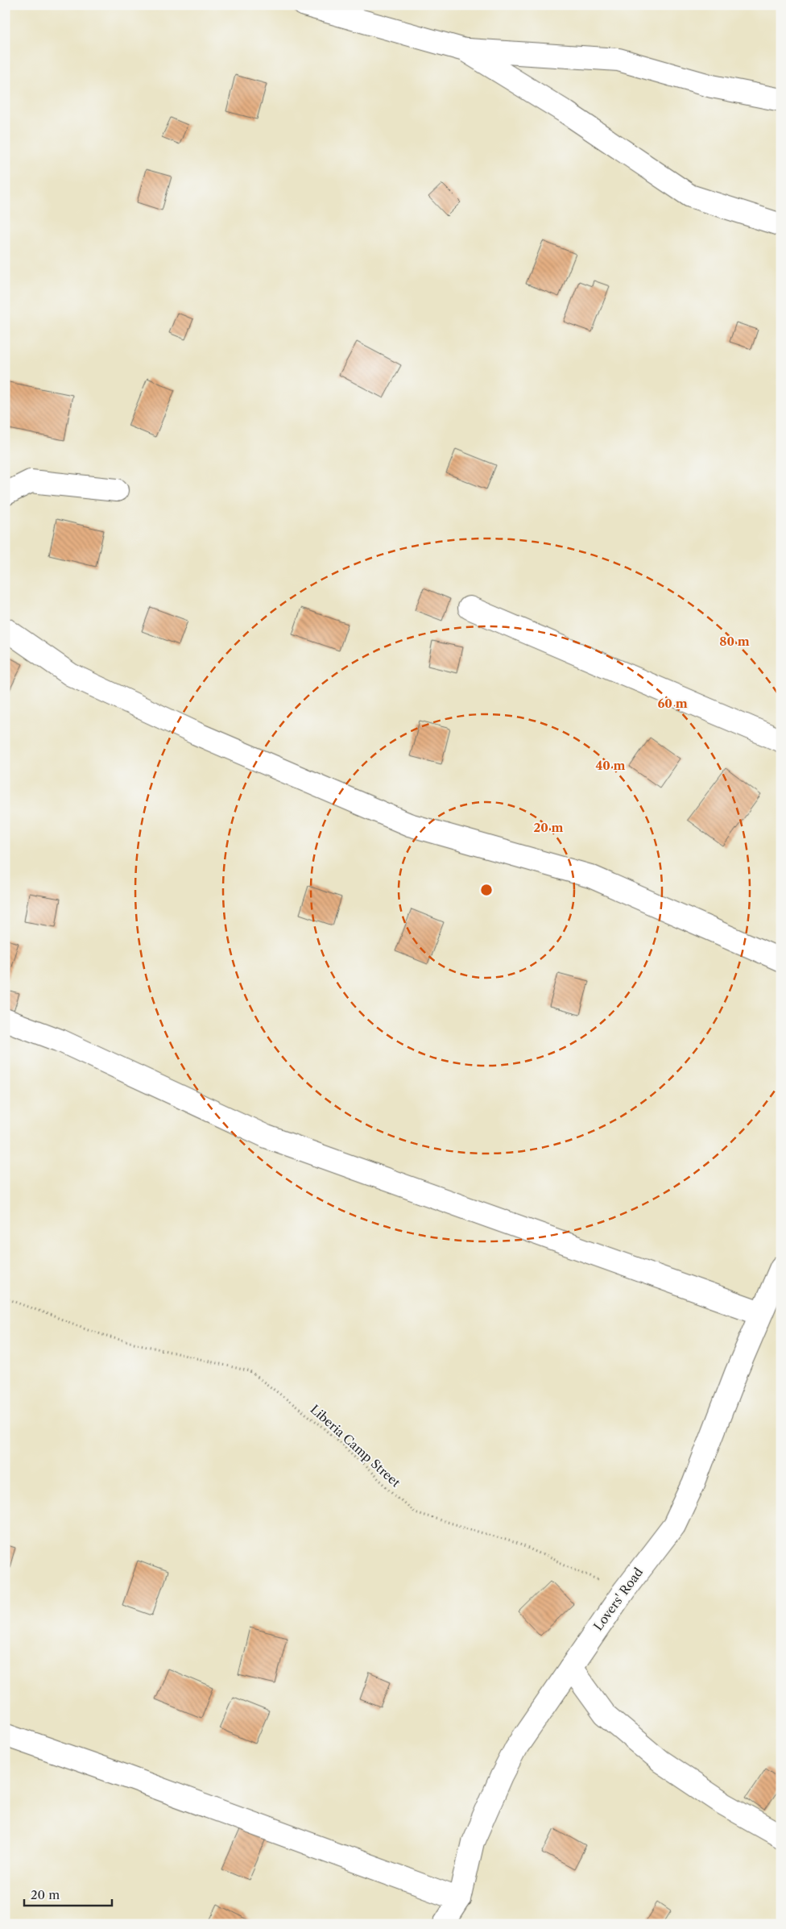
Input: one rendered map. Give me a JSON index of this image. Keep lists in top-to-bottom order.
{
  "streets": {
    "street": ["Lovers' Road"],
    "path": ["Liberia Camp Street"]
  },
  "crossings": [
    ["Liberia Camp Street", "Lovers' Road"]
  ],
  "scale_bar": "20 m",
  "rings": [
    "80 m",
    "60 m",
    "40 m",
    "20 m"
  ]
}
